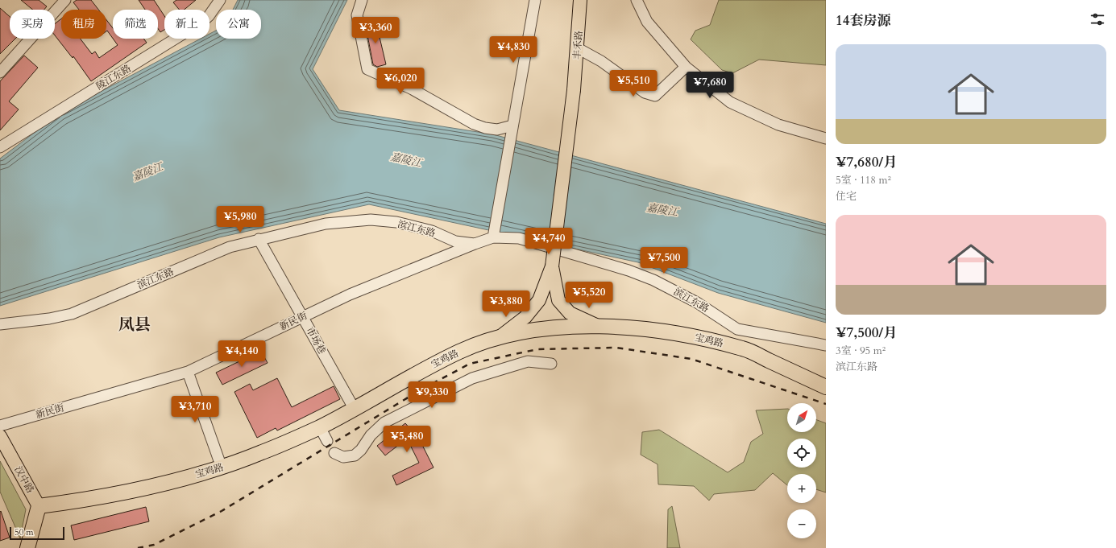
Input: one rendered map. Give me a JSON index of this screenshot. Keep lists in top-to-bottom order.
{
  "streets": {
    "highway": ["宝鸡路"],
    "main road": ["丰禾路", "汉中路"],
    "street": [
      "陵江东路",
      "滨江东路",
      "新民街",
      "市场巷"
    ]
  },
  "crossings": [
    ["滨江东路", "新民街"],
    ["滨江东路", "市场巷"],
    ["新民街", "市场巷"],
    ["市场巷", "宝鸡路"],
    ["宝鸡路", "汉中路"]
  ],
  "districts": ["凤县"],
  "water": ["嘉陵江"],
  "scale_bar": "50 m",
  "north": "top right",
  "page": {
    "heading": "14套房源",
    "chip": [
      "买房",
      "租房",
      "筛选",
      "新上",
      "公寓"
    ],
    "price": [
      "¥3,360",
      "¥4,830",
      "¥6,020",
      "¥5,510",
      "¥7,680",
      "¥5,980",
      "¥4,740",
      "¥7,500",
      "¥5,520",
      "¥3,880",
      "¥4,140",
      "¥9,330",
      "¥3,710",
      "¥5,480"
    ],
    "list": [
      {
        "name": "¥7,680/月",
        "note": "5室 · 118 m² · 住宅"
      },
      {
        "name": "¥7,500/月",
        "note": "3室 · 95 m² · 滨江东路"
      }
    ],
    "map_buttons": ["+", "−"],
    "scale": "50 m"
  }
}
